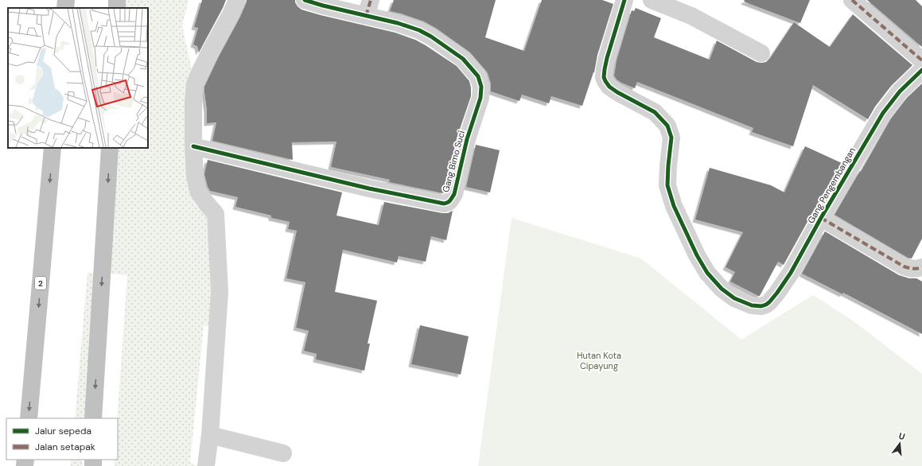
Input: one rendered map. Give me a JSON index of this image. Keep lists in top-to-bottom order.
{
  "streets": {
    "highway": ["2"],
    "street": ["Gang Bimo Suci", "Gang Pengembangan"]
  },
  "parks": ["Hutan Kota Cipayung"],
  "legend": ["Jalur sepeda", "Jalan setapak"],
  "north": "top"
}
